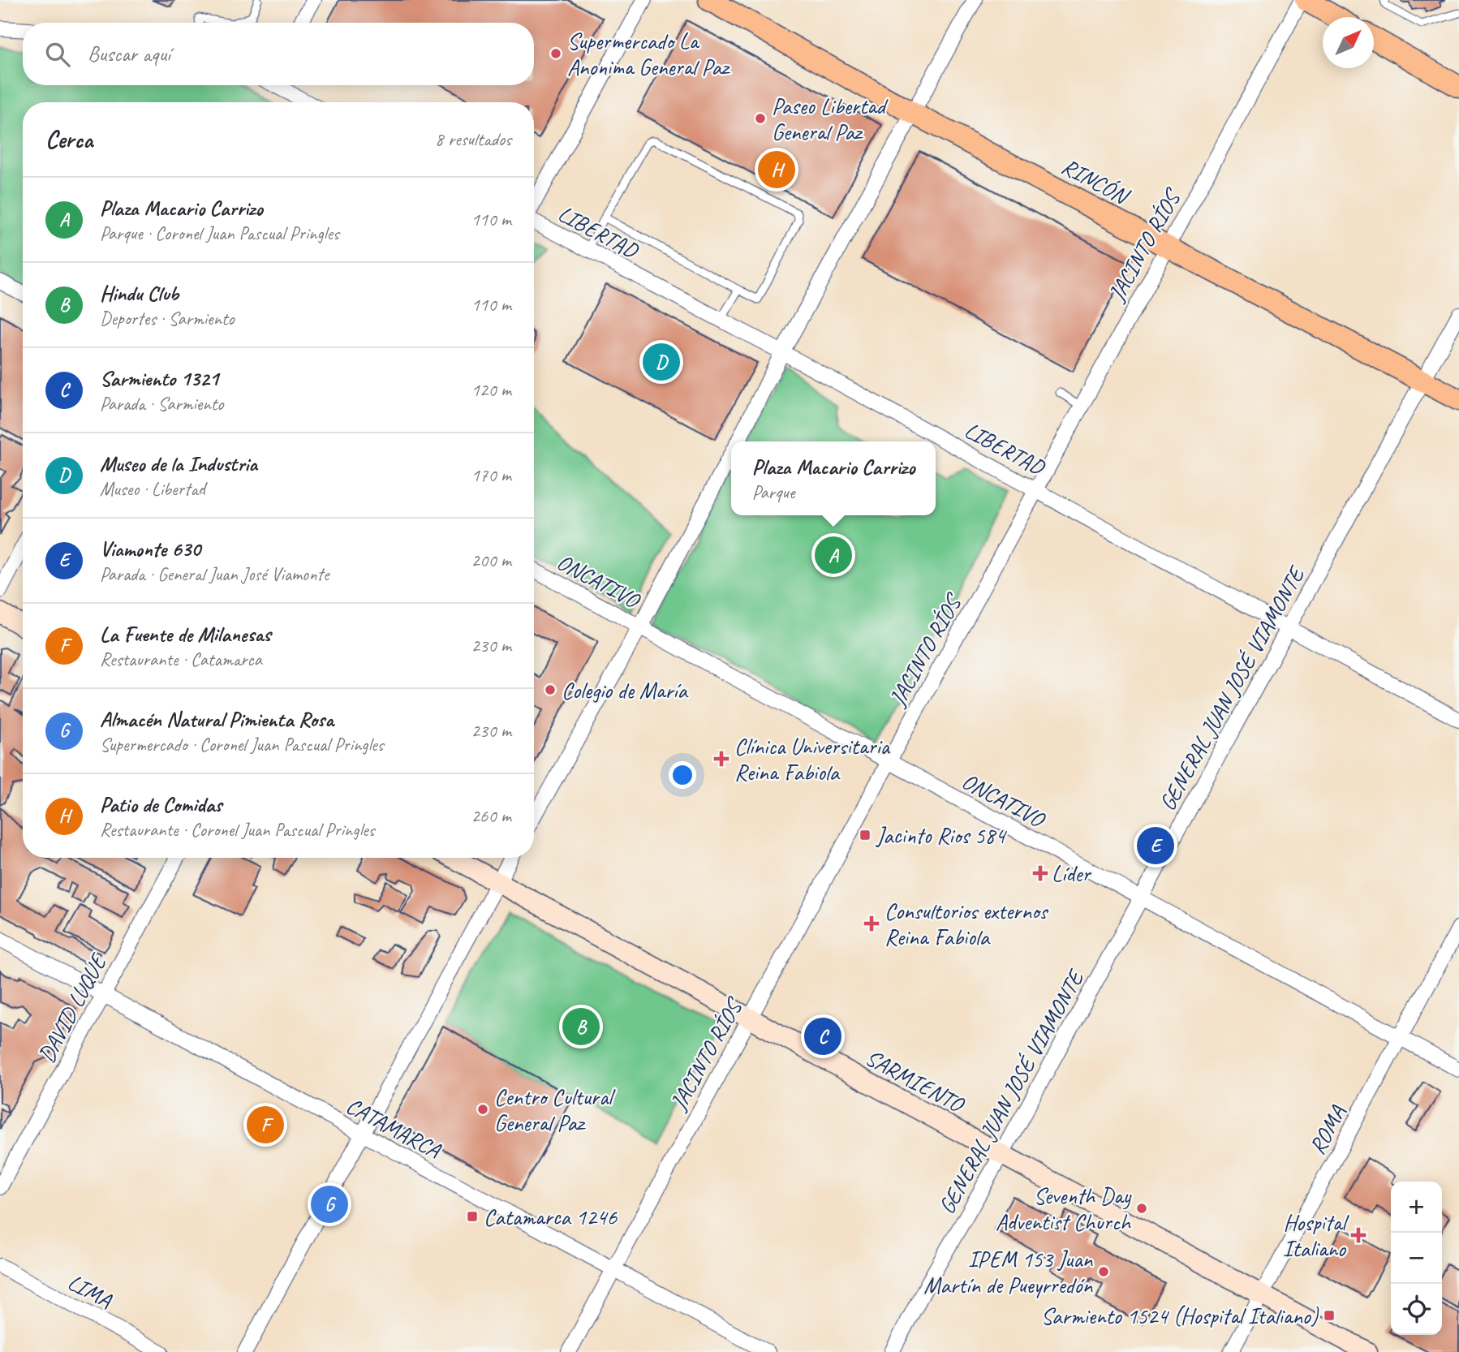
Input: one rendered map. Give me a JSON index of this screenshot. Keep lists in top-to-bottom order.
{
  "streets": {
    "main road": ["RINCÓN", "SARMIENTO"],
    "street": [
      "LIBERTAD",
      "JACINTO RÍOS",
      "ONCATIVO",
      "GENERAL JUAN JOSÉ VIAMONTE",
      "DAVID LUQUE",
      "CATAMARCA",
      "ROMA",
      "LIMA"
    ]
  },
  "crossings": [
    ["RINCÓN", "JACINTO RÍOS"],
    ["RINCÓN", "GENERAL JUAN JOSÉ VIAMONTE"],
    ["LIBERTAD", "JACINTO RÍOS"],
    ["LIBERTAD", "GENERAL JUAN JOSÉ VIAMONTE"],
    ["JACINTO RÍOS", "ONCATIVO"],
    ["JACINTO RÍOS", "SARMIENTO"],
    ["JACINTO RÍOS", "CATAMARCA"],
    ["ONCATIVO", "GENERAL JUAN JOSÉ VIAMONTE"],
    ["ONCATIVO", "ROMA"],
    ["GENERAL JUAN JOSÉ VIAMONTE", "SARMIENTO"],
    ["DAVID LUQUE", "CATAMARCA"],
    ["SARMIENTO", "ROMA"]
  ],
  "places": {
    "other": [
      "Supermercado La Anonima General Paz",
      "Paseo Libertad General Paz",
      "Colegio de María",
      "Centro Cultural General Paz",
      "Seventh Day Adventist Church",
      "IPEM 153 Juan Martín de Pueyrredón"
    ],
    "health": [
      "Clínica Universitaria Reina Fabiola",
      "Líder",
      "Consultorios externos Reina Fabiola",
      "Hospital Italiano"
    ],
    "transit": ["Jacinto Rios 584", "Catamarca 1246", "Sarmiento 1524 (Hospital Italiano)"]
  },
  "north": "top right",
  "page": {
    "search": "Buscar aquí",
    "heading": ["Cerca", "8 resultados"],
    "pins": [
      "H",
      "D",
      "A",
      "E",
      "B",
      "C",
      "F",
      "G"
    ],
    "list": [
      {
        "mark": "A",
        "name": "Plaza Macario Carrizo",
        "note": "Parque · Coronel Juan Pascual Pringles",
        "value": "110 m"
      },
      {
        "mark": "B",
        "name": "Hindu Club",
        "note": "Deportes · Sarmiento",
        "value": "110 m"
      },
      {
        "mark": "C",
        "name": "Sarmiento 1321",
        "note": "Parada · Sarmiento",
        "value": "120 m"
      },
      {
        "mark": "D",
        "name": "Museo de la Industria",
        "note": "Museo · Libertad",
        "value": "170 m"
      },
      {
        "mark": "E",
        "name": "Viamonte 630",
        "note": "Parada · General Juan José Viamonte",
        "value": "200 m"
      },
      {
        "mark": "F",
        "name": "La Fuente de Milanesas",
        "note": "Restaurante · Catamarca",
        "value": "230 m"
      },
      {
        "mark": "G",
        "name": "Almacén Natural Pimienta Rosa",
        "note": "Supermercado · Coronel Juan Pascual Pringles",
        "value": "230 m"
      },
      {
        "mark": "H",
        "name": "Patio de Comidas",
        "note": "Restaurante · Coronel Juan Pascual Pringles",
        "value": "260 m"
      }
    ],
    "popup": ["Plaza Macario Carrizo", "Parque"],
    "map_buttons": ["+", "−"]
  }
}
